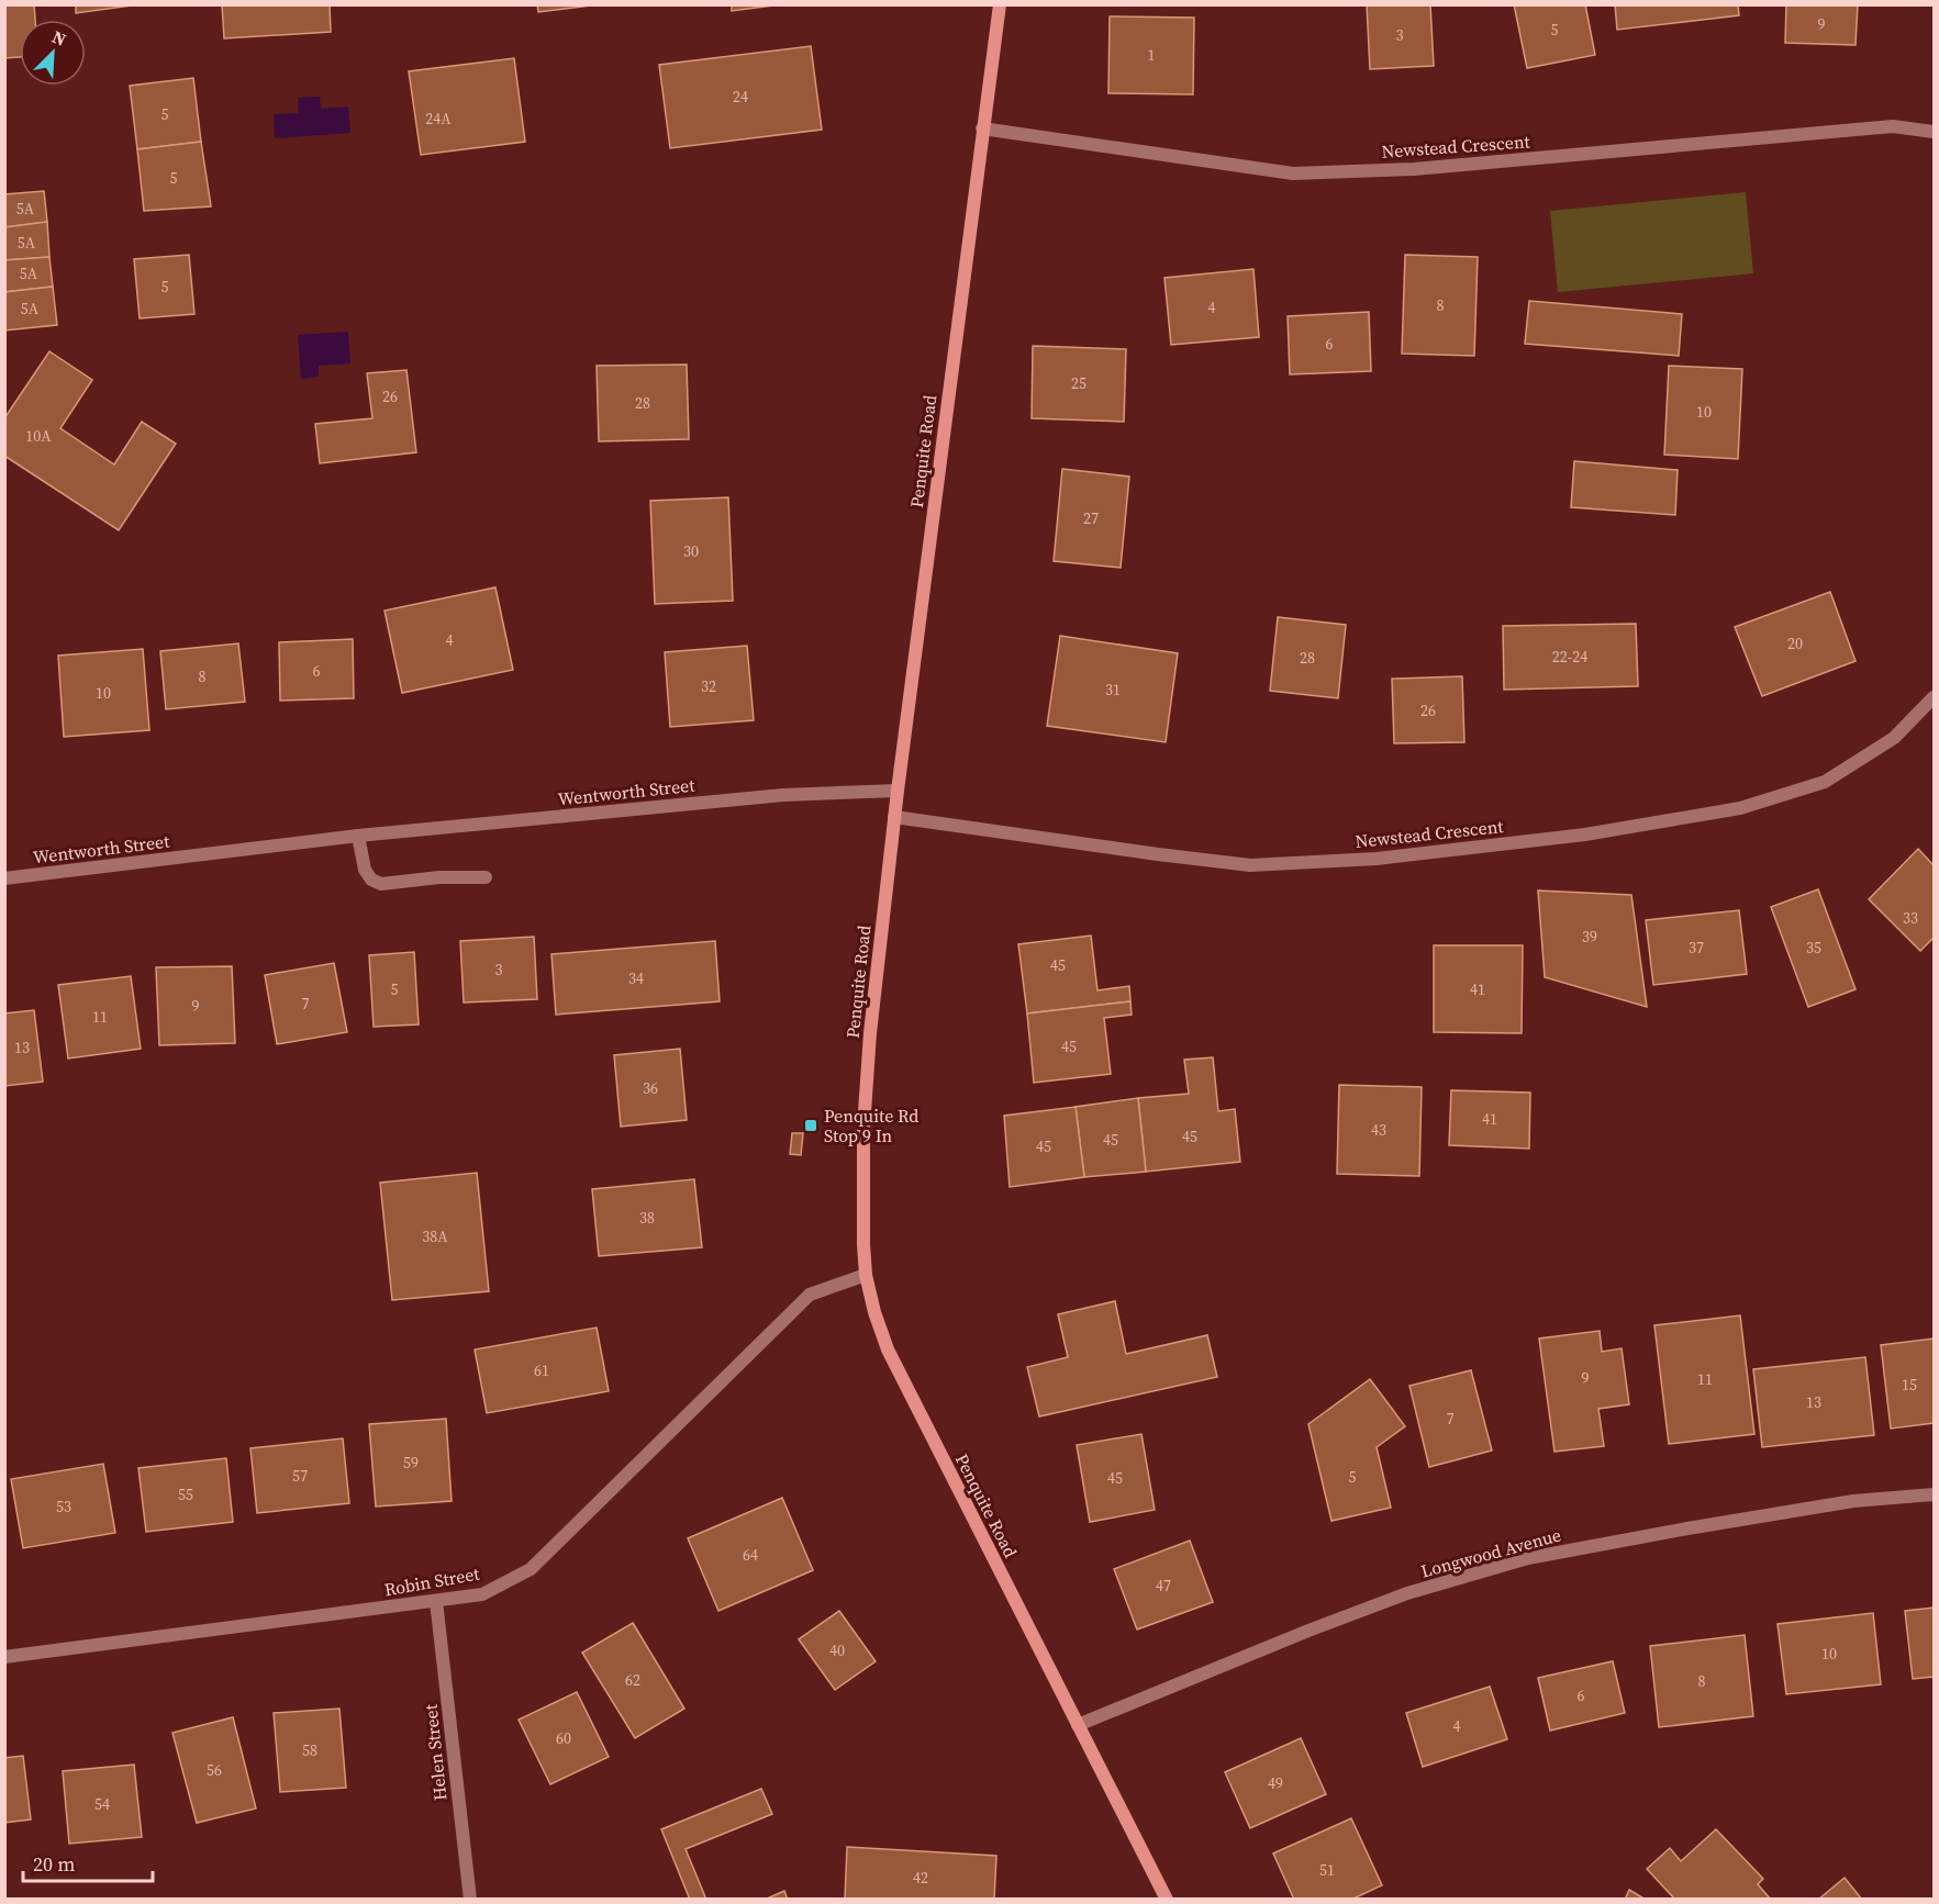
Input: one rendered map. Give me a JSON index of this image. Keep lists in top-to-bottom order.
{
  "streets": {
    "street": [
      "Newstead Crescent",
      "Penquite Road",
      "Wentworth Street",
      "Longwood Avenue",
      "Robin Street",
      "Helen Street"
    ]
  },
  "crossings": [
    ["Newstead Crescent", "Penquite Road"],
    ["Penquite Road", "Wentworth Street"],
    ["Penquite Road", "Longwood Avenue"],
    ["Penquite Road", "Robin Street"],
    ["Robin Street", "Helen Street"]
  ],
  "places": {
    "transit": ["Penquite Rd Stop 9 In"]
  },
  "house_numbers": [
    "9",
    "5",
    "3",
    "1",
    "24",
    "5",
    "24A",
    "5",
    "5A",
    "5A",
    "5A",
    "5",
    "8",
    "4",
    "5A",
    "6",
    "25",
    "26",
    "28",
    "10",
    "10A",
    "27",
    "30",
    "4",
    "20",
    "22-24",
    "28",
    "6",
    "8",
    "32",
    "31",
    "10",
    "26",
    "33",
    "39",
    "37",
    "35",
    "45",
    "3",
    "34",
    "5",
    "41",
    "7",
    "9",
    "11",
    "45",
    "13",
    "36",
    "41",
    "43",
    "45",
    "45",
    "45",
    "38",
    "38A",
    "61",
    "9",
    "11",
    "15",
    "13",
    "7",
    "59",
    "57",
    "5",
    "45",
    "55",
    "53",
    "64",
    "47",
    "40",
    "10",
    "62",
    "8",
    "6",
    "4",
    "60",
    "58",
    "56",
    "49",
    "54",
    "51",
    "42"
  ],
  "scale_bar": "20 m",
  "north": "top right"
}
